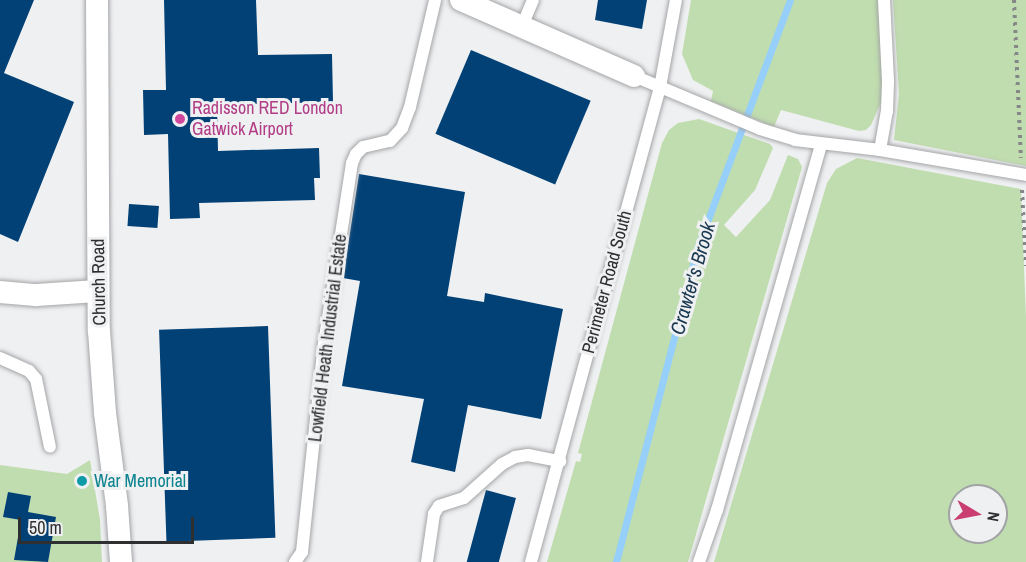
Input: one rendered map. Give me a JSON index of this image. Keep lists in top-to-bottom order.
{
  "streets": {
    "street": ["Church Road"],
    "lane": ["Perimeter Road South", "Lowfield Heath Industrial Estate"]
  },
  "water": ["Crawter's Brook"],
  "places": ["Radisson RED London Gatwick Airport", "War Memorial"],
  "scale_bar": "50 m",
  "north": "right"
}
